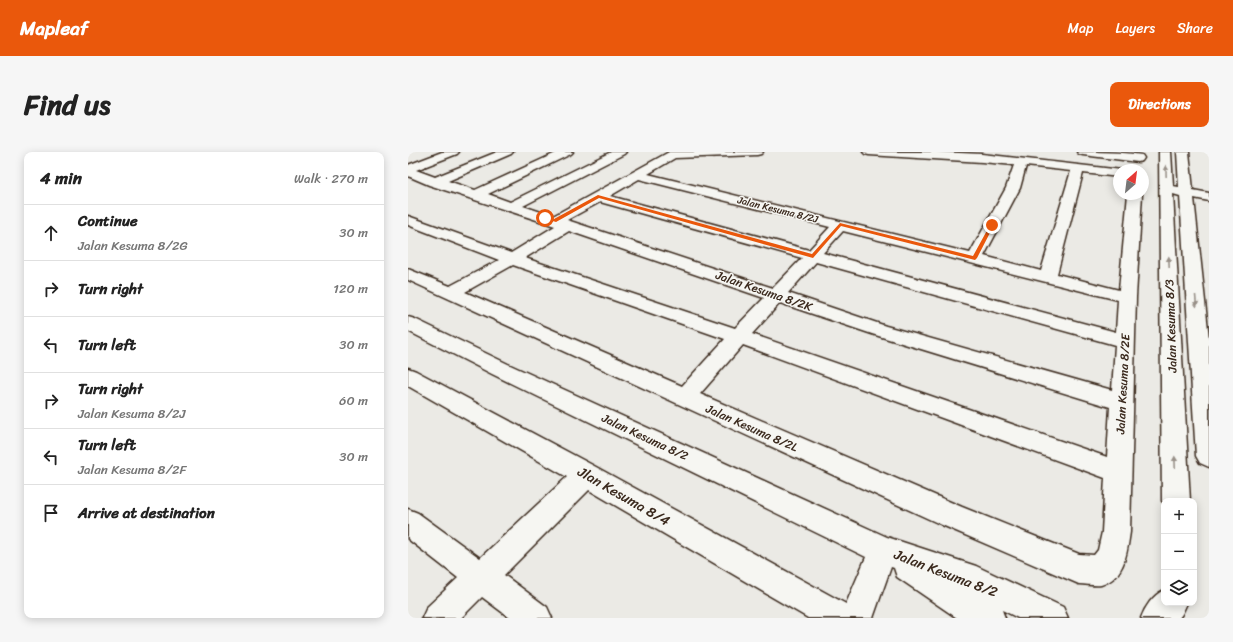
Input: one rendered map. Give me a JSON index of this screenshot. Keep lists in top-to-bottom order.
{
  "streets": {
    "street": [
      "Jalan Kesuma 8/2J",
      "Jalan Kesuma 8/2K",
      "Jalan Kesuma 8/3",
      "Jalan Kesuma 8/2E",
      "Jalan Kesuma 8/2L",
      "Jalan Kesuma 8/2",
      "Jlan Kesuma 8/4"
    ]
  },
  "crossings": [
    ["Jalan Kesuma 8/2J", "Jalan Kesuma 8/2E"],
    ["Jalan Kesuma 8/2K", "Jalan Kesuma 8/2E"],
    ["Jalan Kesuma 8/2E", "Jalan Kesuma 8/2L"]
  ],
  "north": "top right",
  "page": {
    "header": "Mapleaf",
    "nav": ["Map", "Layers", "Share"],
    "title": "Find us",
    "buttons": "Directions",
    "heading": ["4 min", "Walk · 270 m"],
    "list": [
      ["Continue", "Jalan Kesuma 8/2G", "30 m"],
      ["Turn right", "120 m"],
      ["Turn left", "30 m"],
      ["Turn right", "Jalan Kesuma 8/2J", "60 m"],
      ["Turn left", "Jalan Kesuma 8/2F", "30 m"],
      "Arrive at destination"
    ],
    "map_buttons": ["+", "−"]
  }
}
